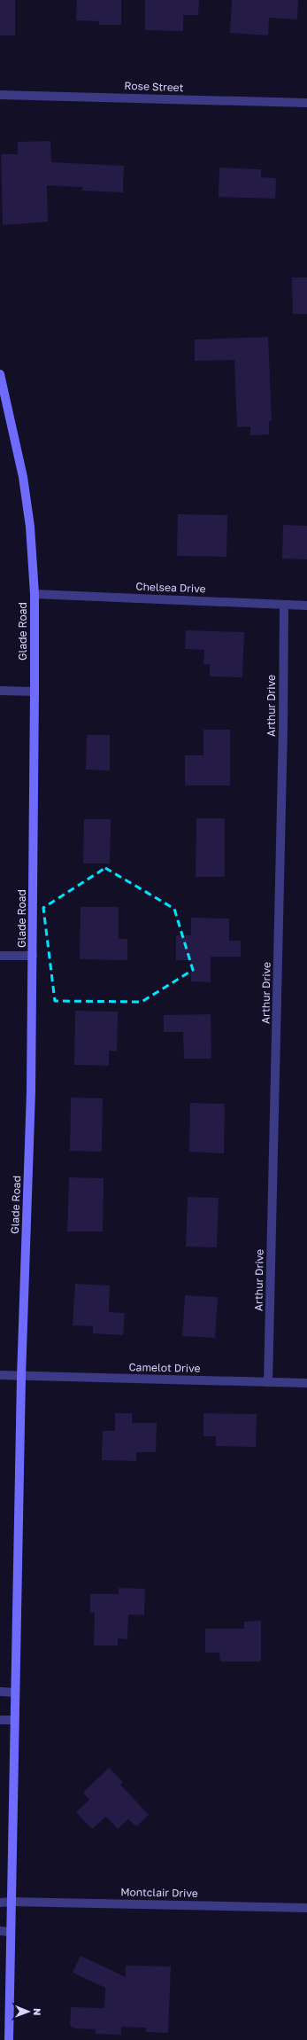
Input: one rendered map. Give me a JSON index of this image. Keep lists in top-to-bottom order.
{
  "streets": {
    "main road": ["Glade Road"],
    "street": [
      "Rose Street",
      "Chelsea Drive",
      "Arthur Drive",
      "Camelot Drive",
      "Montclair Drive"
    ]
  },
  "crossings": [
    ["Chelsea Drive", "Glade Road"],
    ["Chelsea Drive", "Arthur Drive"],
    ["Glade Road", "Camelot Drive"],
    ["Glade Road", "Montclair Drive"],
    ["Arthur Drive", "Camelot Drive"]
  ],
  "north": "right"
}
